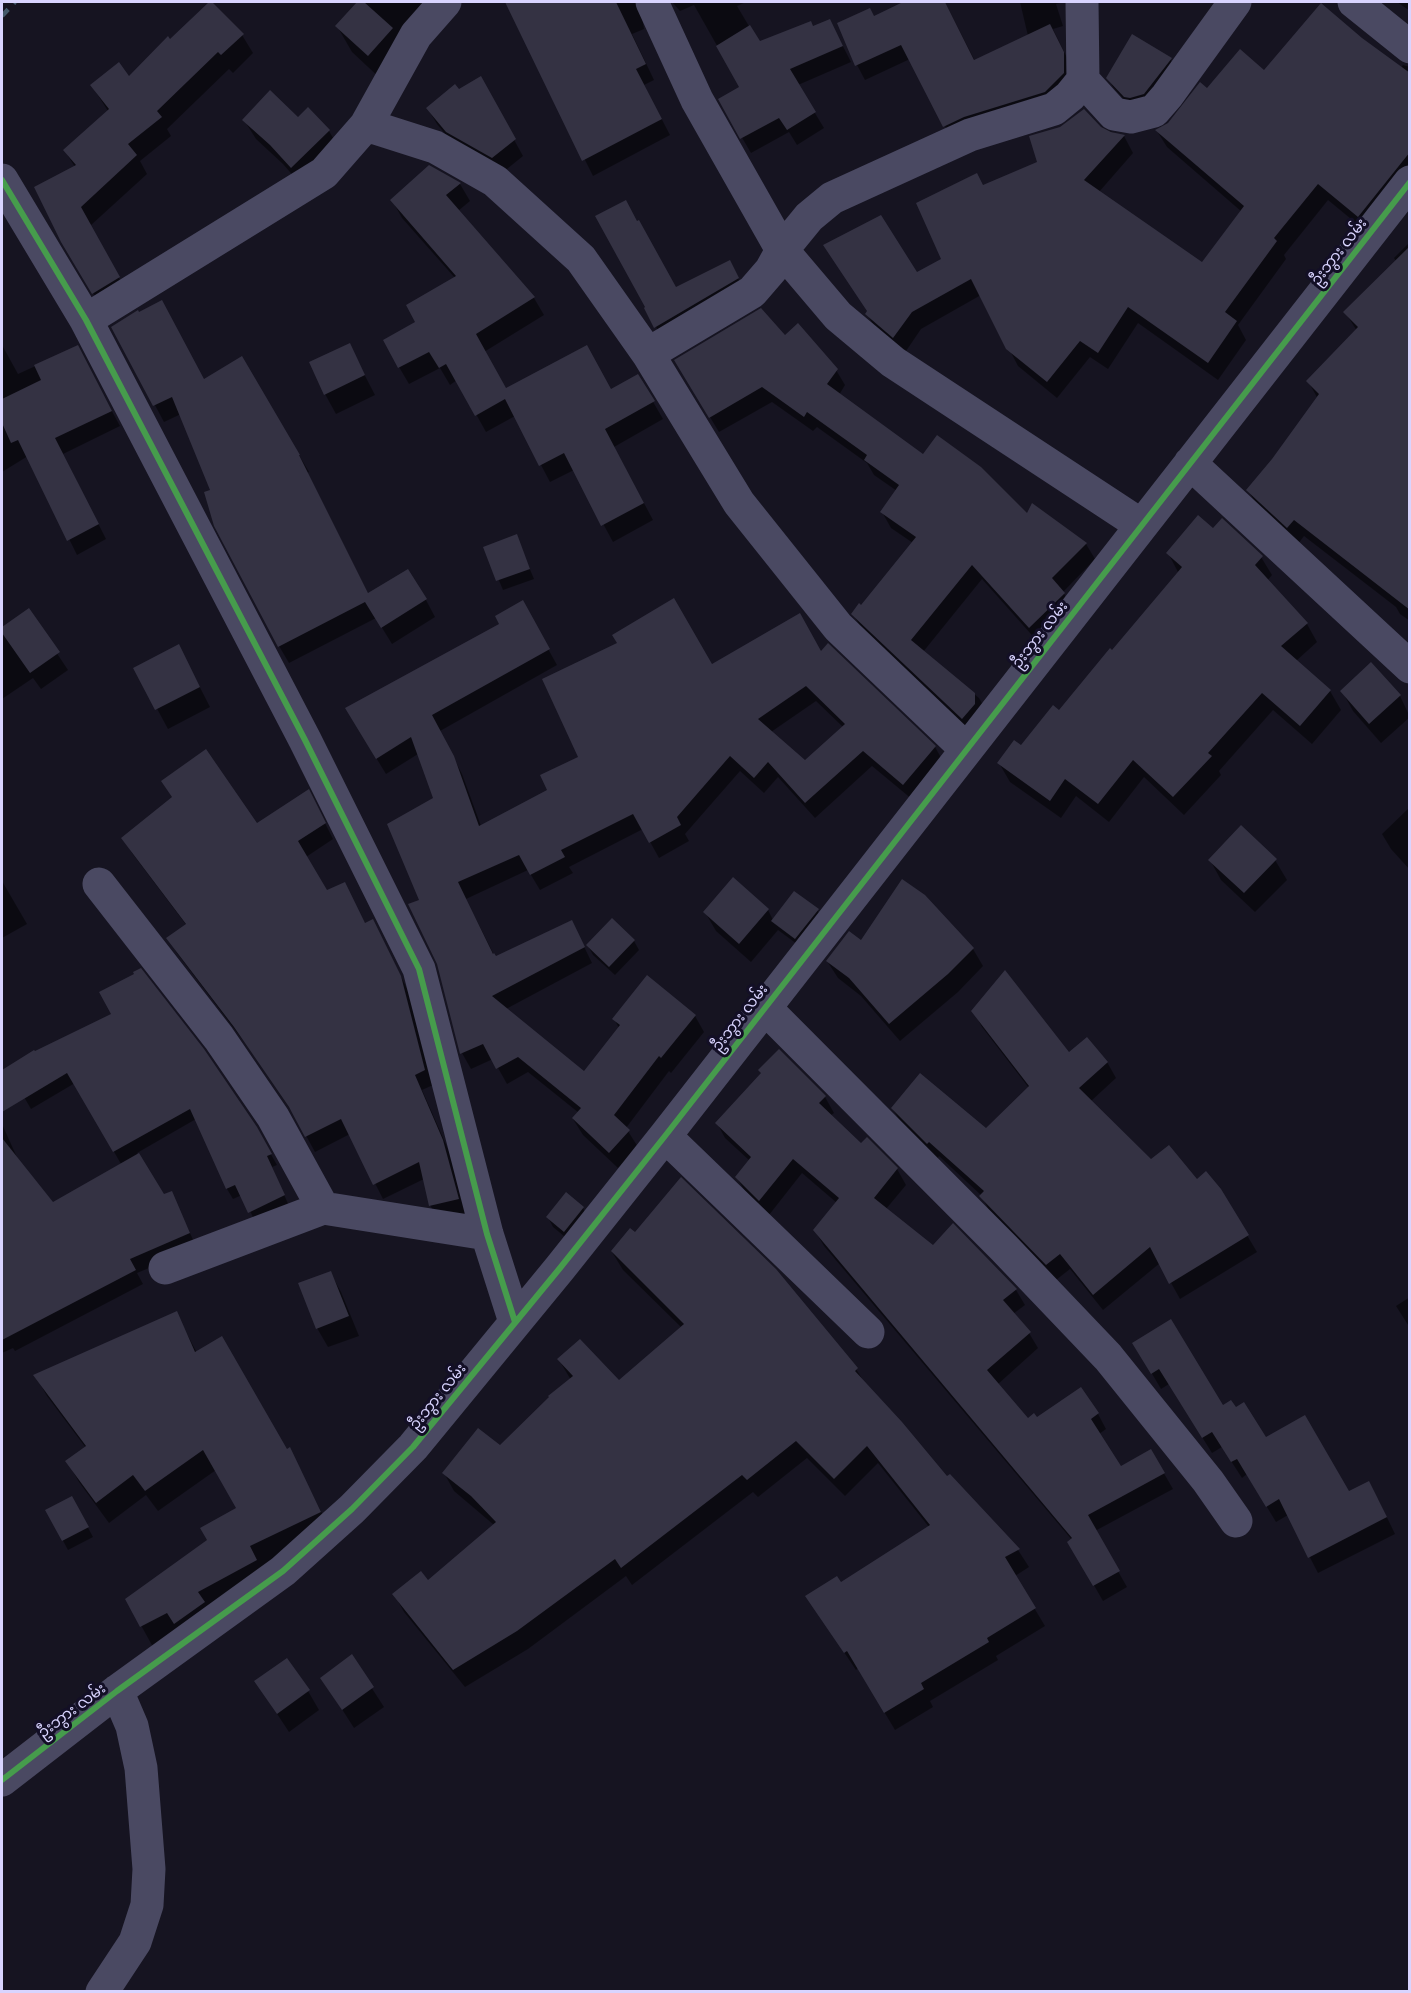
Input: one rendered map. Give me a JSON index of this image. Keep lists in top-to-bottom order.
{
  "streets": {
    "street": ["ဦးဘွား လမ်း"]
  }
}
